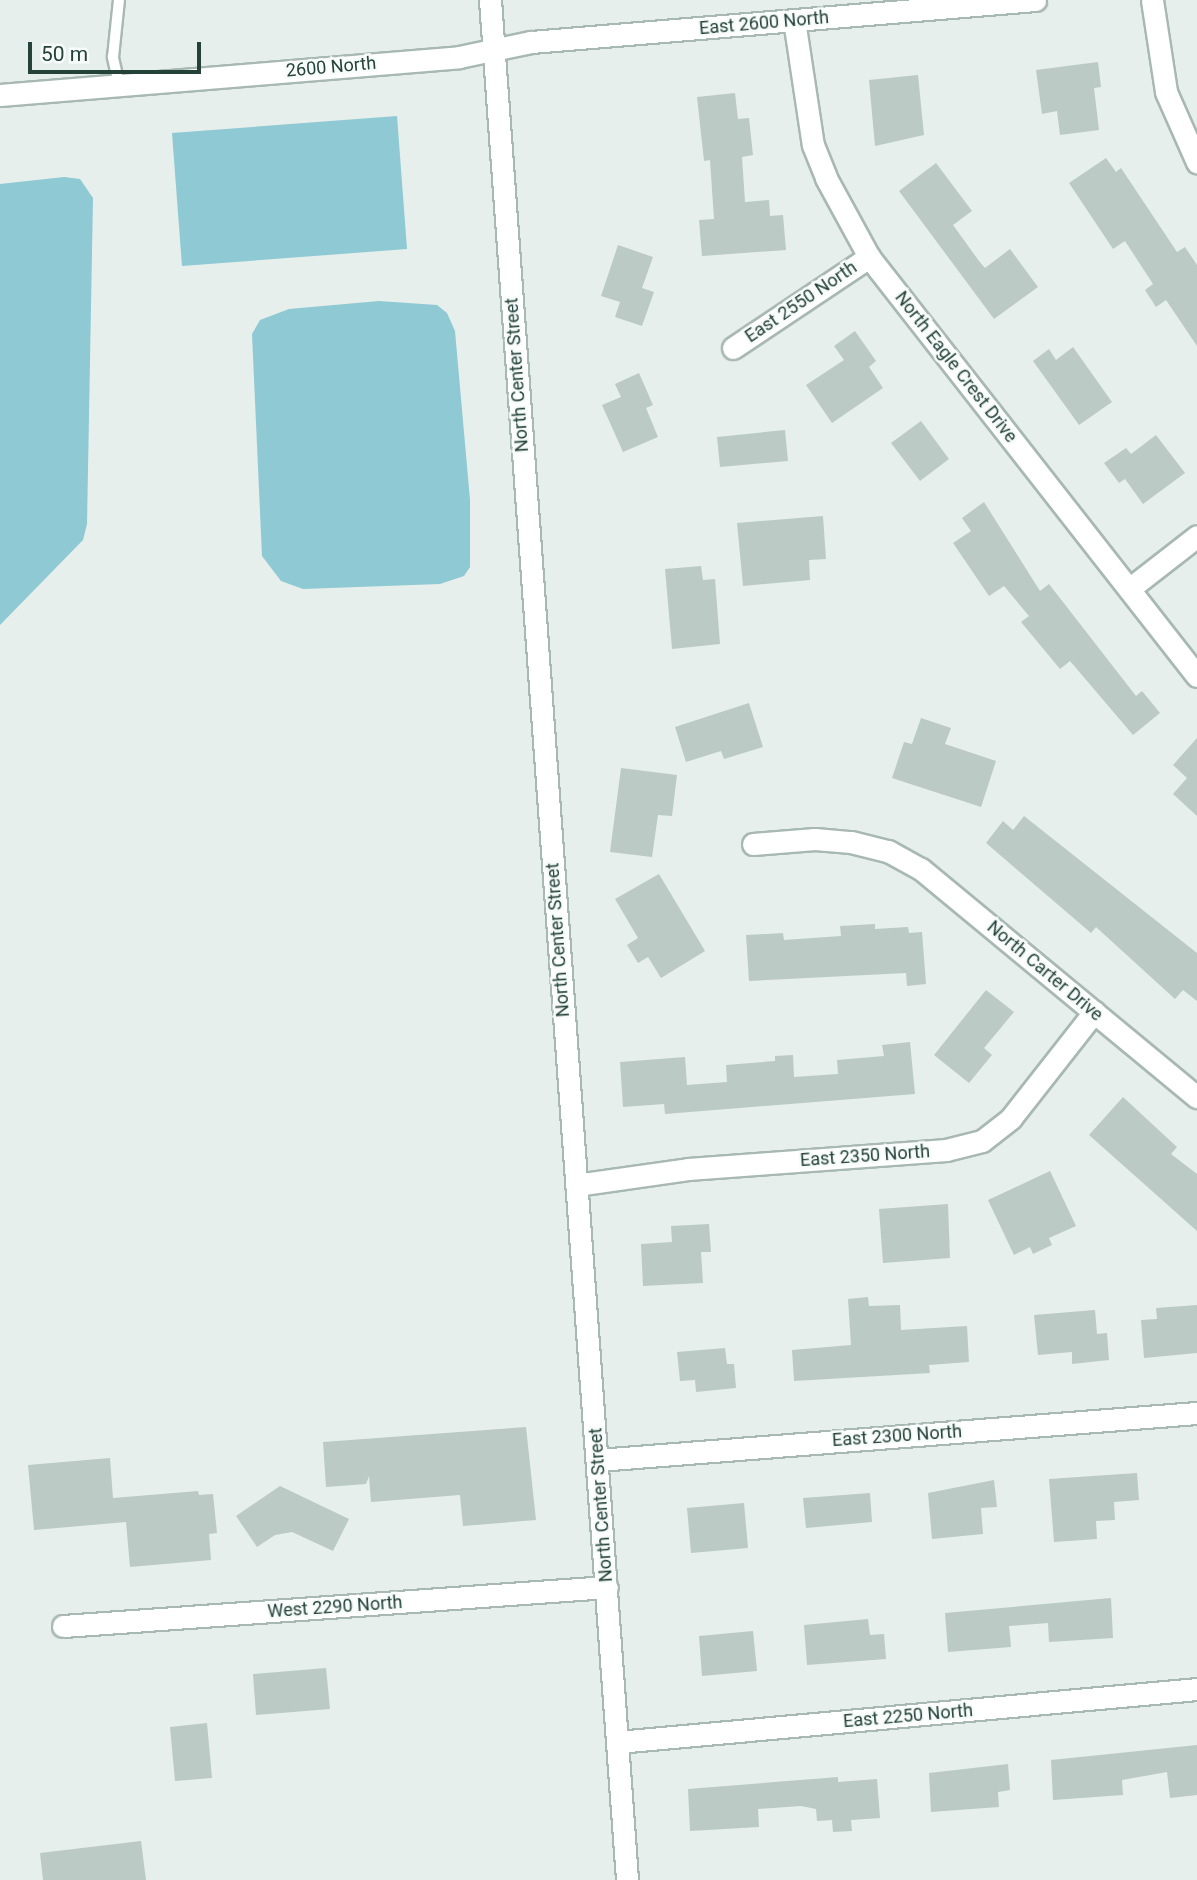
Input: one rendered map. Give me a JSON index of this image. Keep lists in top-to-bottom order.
{
  "streets": {
    "street": [
      "East 2600 North",
      "2600 North",
      "East 2550 North",
      "North Eagle Crest Drive",
      "North Center Street",
      "North Carter Drive",
      "East 2350 North",
      "East 2300 North",
      "West 2290 North",
      "East 2250 North"
    ]
  },
  "crossings": [
    ["East 2600 North", "2600 North"],
    ["East 2600 North", "North Eagle Crest Drive"],
    ["East 2600 North", "North Center Street"],
    ["2600 North", "North Center Street"],
    ["East 2550 North", "North Eagle Crest Drive"],
    ["North Center Street", "East 2350 North"],
    ["North Center Street", "East 2300 North"],
    ["North Center Street", "West 2290 North"],
    ["North Center Street", "East 2250 North"],
    ["North Carter Drive", "East 2350 North"]
  ],
  "scale_bar": "50 m"
}
